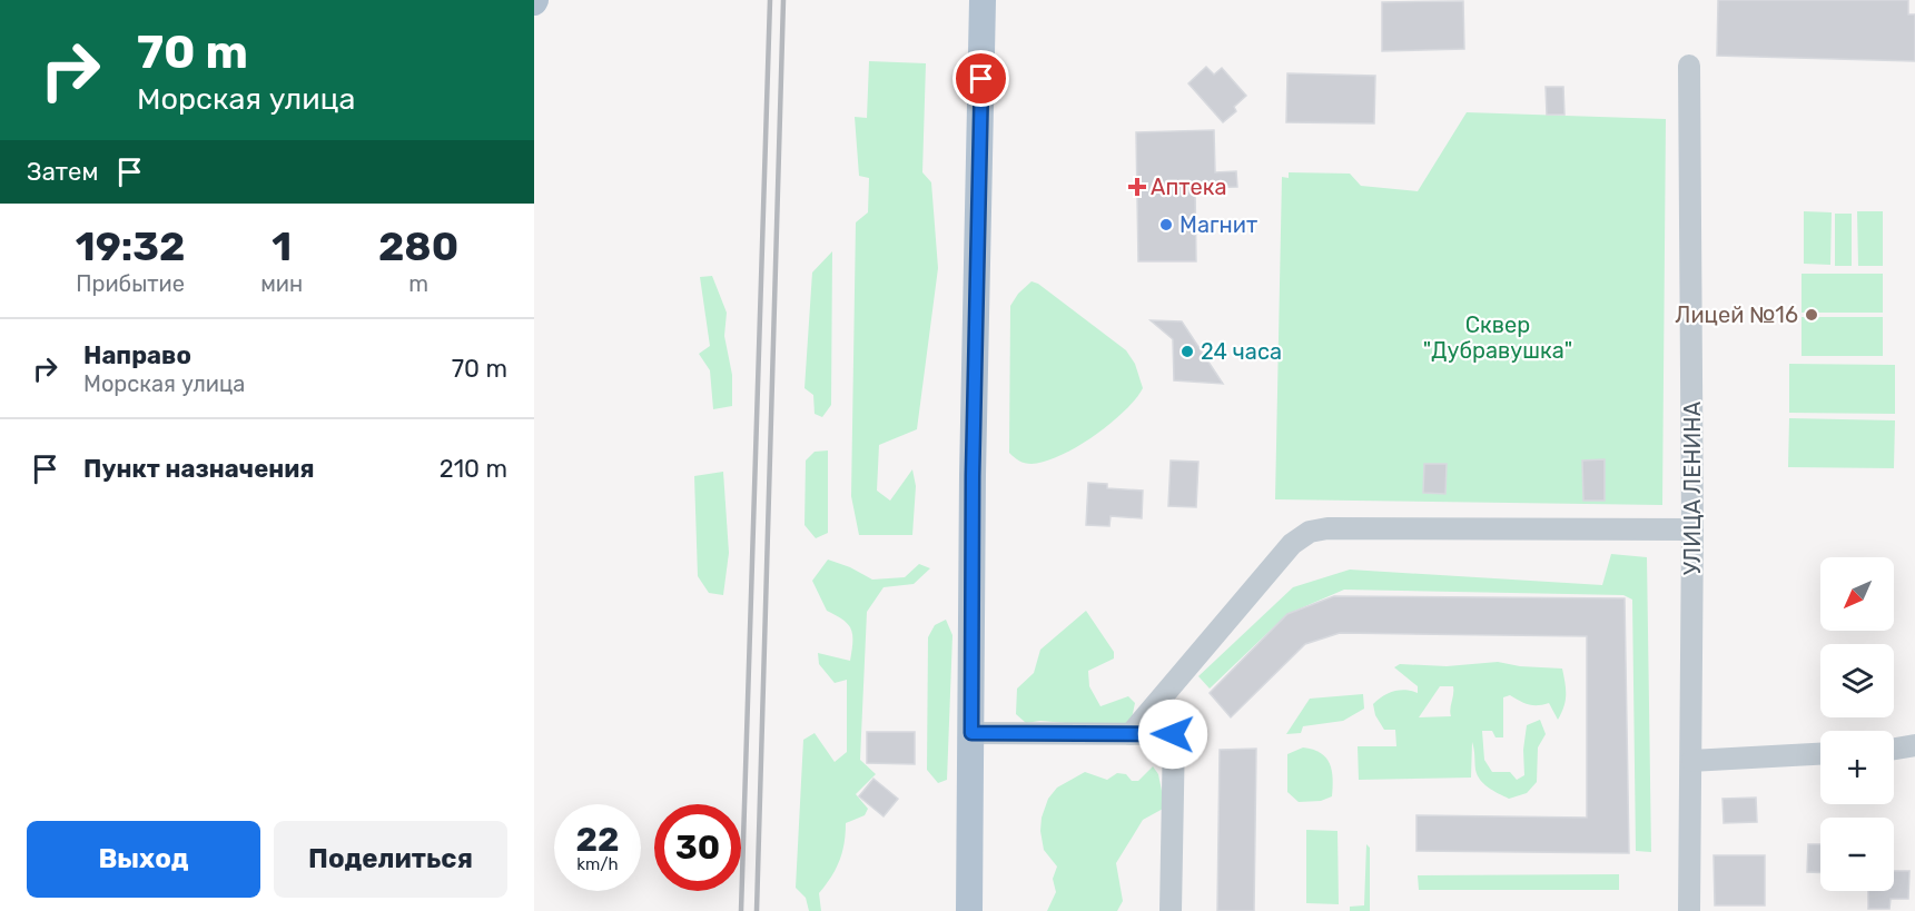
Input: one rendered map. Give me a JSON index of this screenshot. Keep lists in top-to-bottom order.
{
  "streets": {
    "street": ["УЛИЦА ЛЕНИНА"]
  },
  "parks": ["Сквер \"Дубравушка\""],
  "places": {
    "health": ["Аптека"],
    "other": ["Магнит", "Лицей №16", "24 часа"]
  },
  "north": "bottom left",
  "page": {
    "turn": ["70 m", "Морская улица"],
    "then": "Затем",
    "eta": [
      "19:32",
      "Прибытие",
      "1",
      "мин",
      "280",
      "m"
    ],
    "list": [
      {
        "name": "Направо",
        "note": "Морская улица",
        "value": "70 m"
      },
      {
        "name": "Пункт назначения",
        "value": "210 m"
      }
    ],
    "map_buttons": ["+", "−"],
    "speed": "22 km/h",
    "limit": "30",
    "buttons": ["Выход", "Поделиться"]
  }
}
